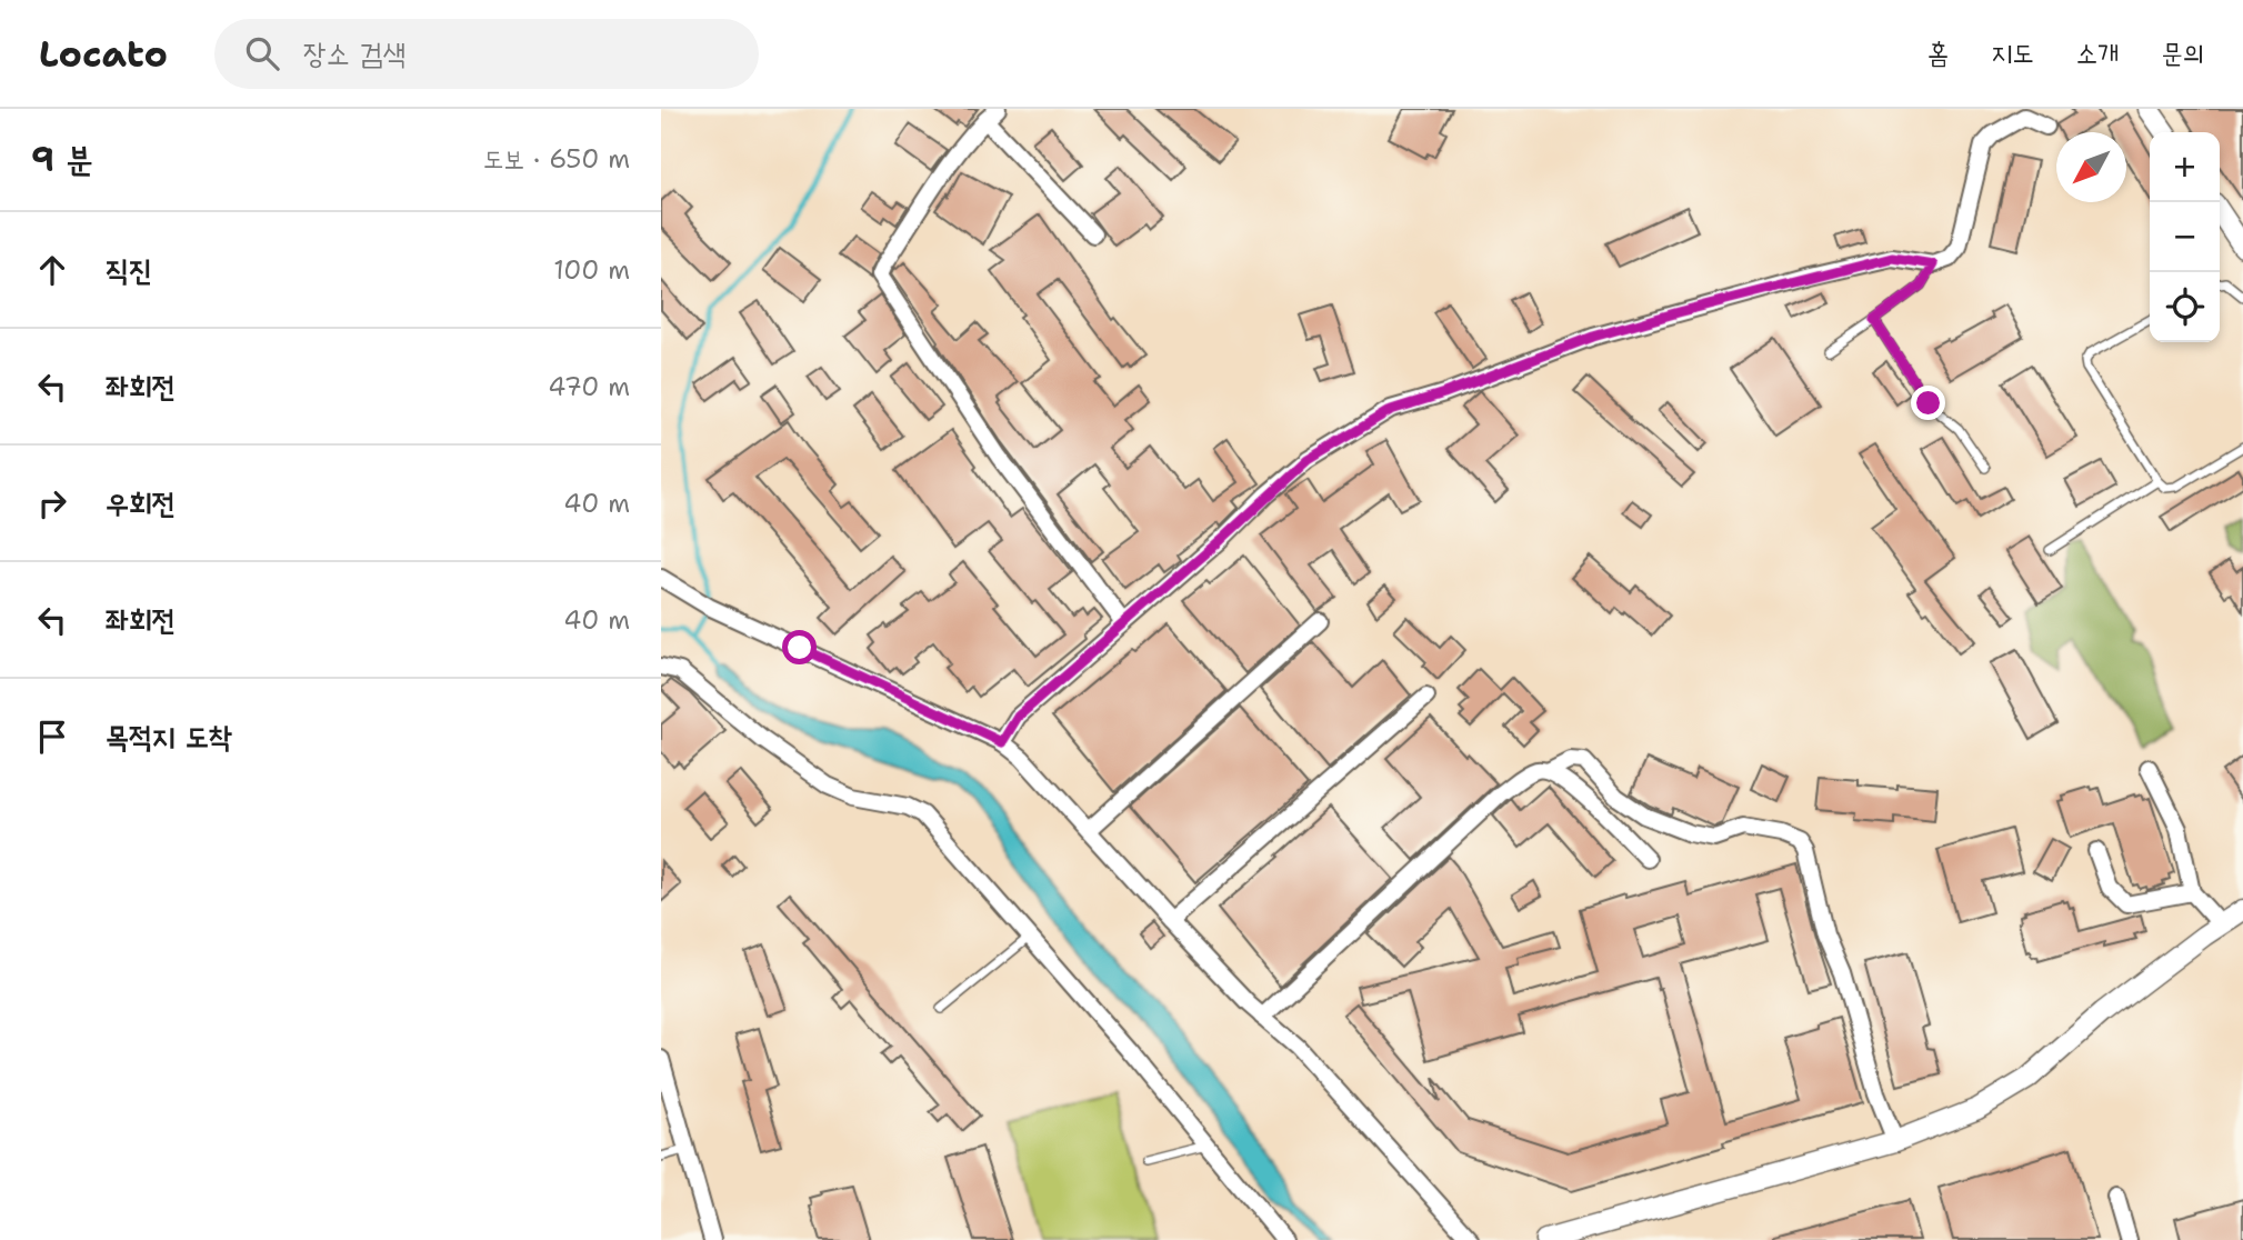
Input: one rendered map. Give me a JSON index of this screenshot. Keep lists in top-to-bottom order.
{
  "north": "bottom left",
  "page": {
    "header": "Locato",
    "search": "장소 검색",
    "nav": [
      "홈",
      "지도",
      "소개",
      "문의"
    ],
    "heading": ["9 분", "도보 · 650 m"],
    "map_buttons": ["+", "−"],
    "list": [
      ["직진", "100 m"],
      ["좌회전", "470 m"],
      ["우회전", "40 m"],
      ["좌회전", "40 m"],
      "목적지 도착"
    ]
  }
}
